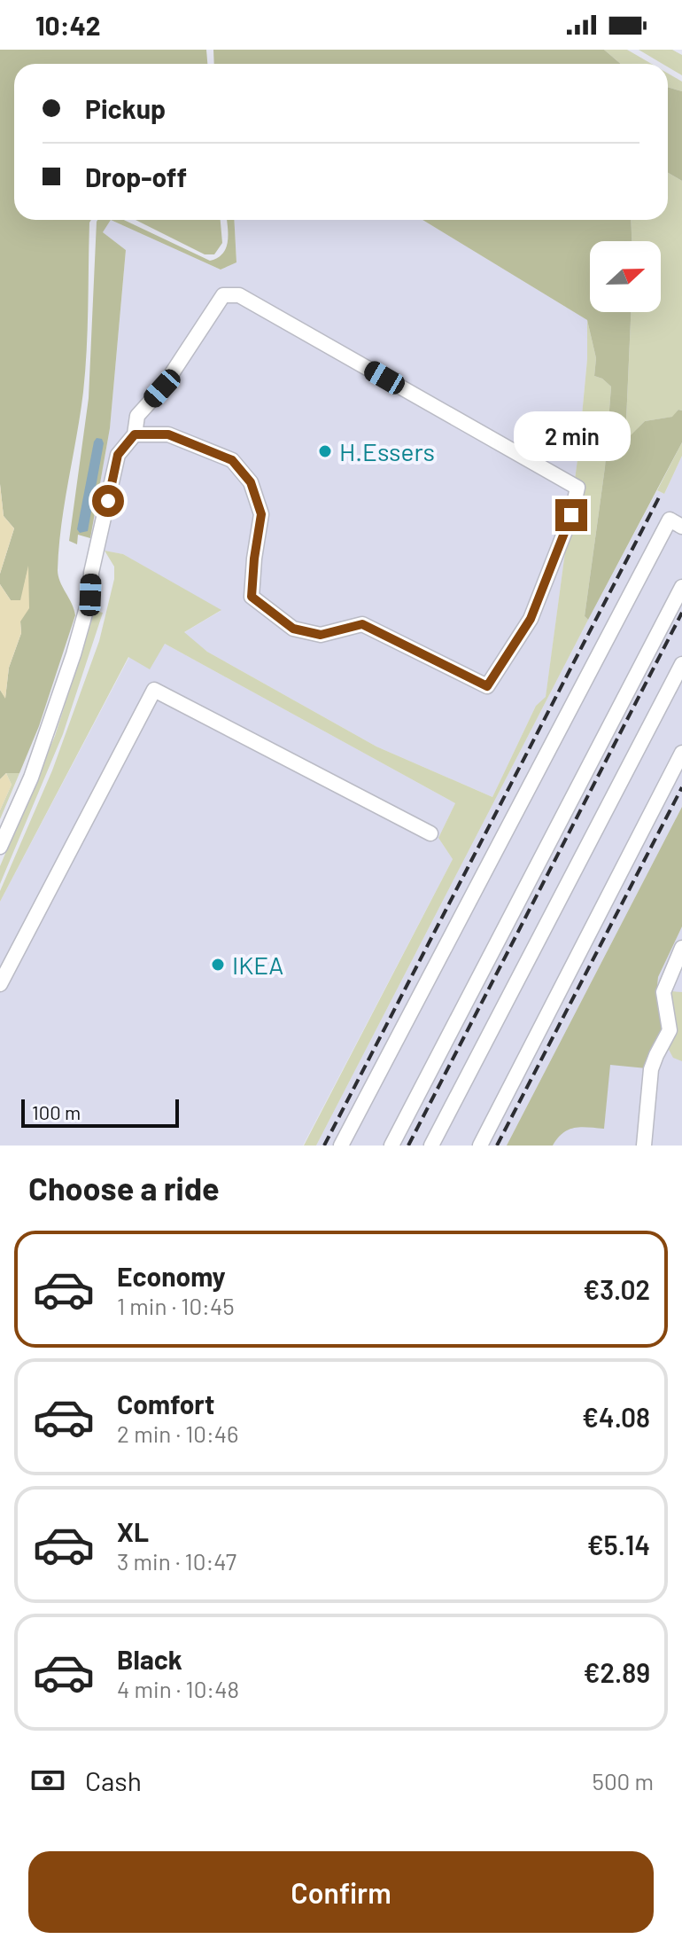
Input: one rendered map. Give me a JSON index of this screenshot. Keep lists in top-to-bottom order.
{
  "places": ["H.Essers", "IKEA"],
  "scale_bar": "100 m",
  "north": "right",
  "page": {
    "status": "10:42",
    "banner": ["Pickup", "Drop-off"],
    "bubble": "2 min",
    "scale": "100 m",
    "heading": "Choose a ride",
    "list": [
      {
        "name": "Economy",
        "note": "1 min · 10:45",
        "value": "€3.02"
      },
      {
        "name": "Comfort",
        "note": "2 min · 10:46",
        "value": "€4.08"
      },
      {
        "name": "XL",
        "note": "3 min · 10:47",
        "value": "€5.14"
      },
      {
        "name": "Black",
        "note": "4 min · 10:48",
        "value": "€2.89"
      }
    ],
    "pay": ["Cash", "500 m"],
    "buttons": "Confirm"
  }
}
